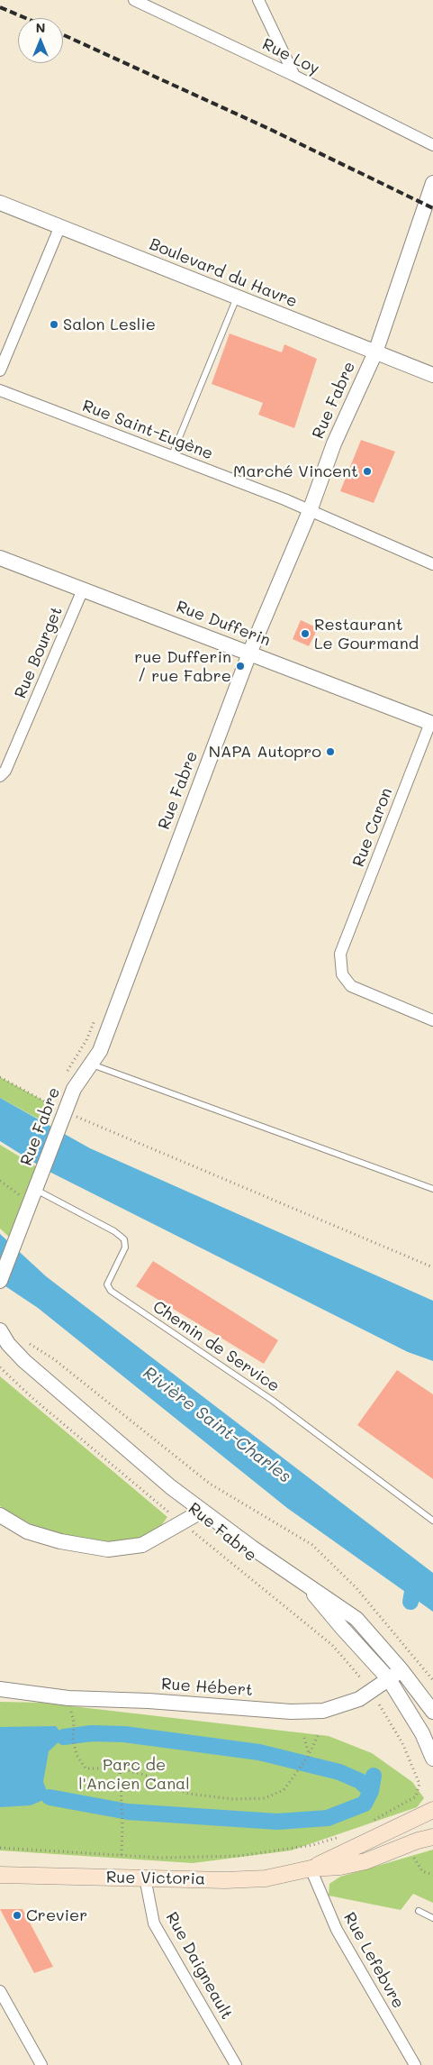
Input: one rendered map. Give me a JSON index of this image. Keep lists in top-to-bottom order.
{
  "streets": {
    "main road": ["Rue Victoria"],
    "street": [
      "Rue Loy",
      "Boulevard du Havre",
      "Rue Fabre",
      "Rue Saint-Eugène",
      "Rue Dufferin",
      "Rue Bourget",
      "Rue Caron",
      "Rue Hébert",
      "Rue Lefebvre",
      "Rue Daigneault"
    ],
    "lane": ["Chemin de Service"]
  },
  "crossings": [
    ["Boulevard du Havre", "Rue Fabre"],
    ["Rue Fabre", "Rue Saint-Eugène"],
    ["Rue Fabre", "Rue Dufferin"],
    ["Rue Fabre", "Chemin de Service"],
    ["Rue Fabre", "Rue Hébert"],
    ["Rue Dufferin", "Rue Bourget"],
    ["Rue Dufferin", "Rue Caron"],
    ["Rue Victoria", "Rue Lefebvre"],
    ["Rue Victoria", "Rue Daigneault"]
  ],
  "water": ["Rivière Saint-Charles"],
  "parks": ["Parc de l'Ancien Canal"],
  "places": [
    "Salon Leslie",
    "Marché Vincent",
    "Restaurant Le Gourmand",
    "rue Dufferin / rue Fabre",
    "NAPA Autopro",
    "Crevier"
  ],
  "north": "top"
}
